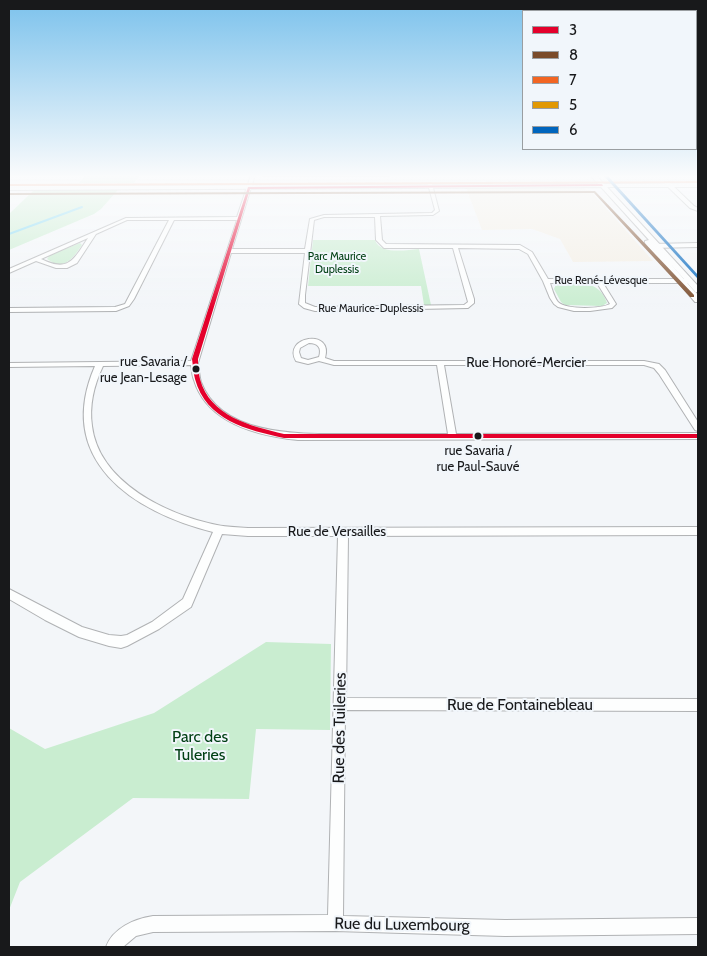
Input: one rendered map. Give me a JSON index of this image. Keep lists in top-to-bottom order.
{
  "streets": {
    "street": [
      "Rue René-Lévesque",
      "Rue Maurice-Duplessis",
      "Rue Honoré-Mercier",
      "Rue de Versailles",
      "Rue de Fontainebleau",
      "Rue des Tuileries",
      "Rue du Luxembourg"
    ]
  },
  "crossings": [
    ["Rue René-Lévesque", "Rue Maurice-Duplessis"],
    ["Rue de Versailles", "Rue des Tuileries"],
    ["Rue de Fontainebleau", "Rue des Tuileries"],
    ["Rue des Tuileries", "Rue du Luxembourg"]
  ],
  "parks": ["Parc Maurice Duplessis", "Parc des Tuleries"],
  "places": ["rue Savaria / rue Jean-Lesage", "rue Savaria / rue Paul-Sauvé"],
  "lines": ["transit line 3", "transit line 8", "transit line 6"],
  "legend": [
    "3",
    "8",
    "7",
    "5",
    "6"
  ]
}
